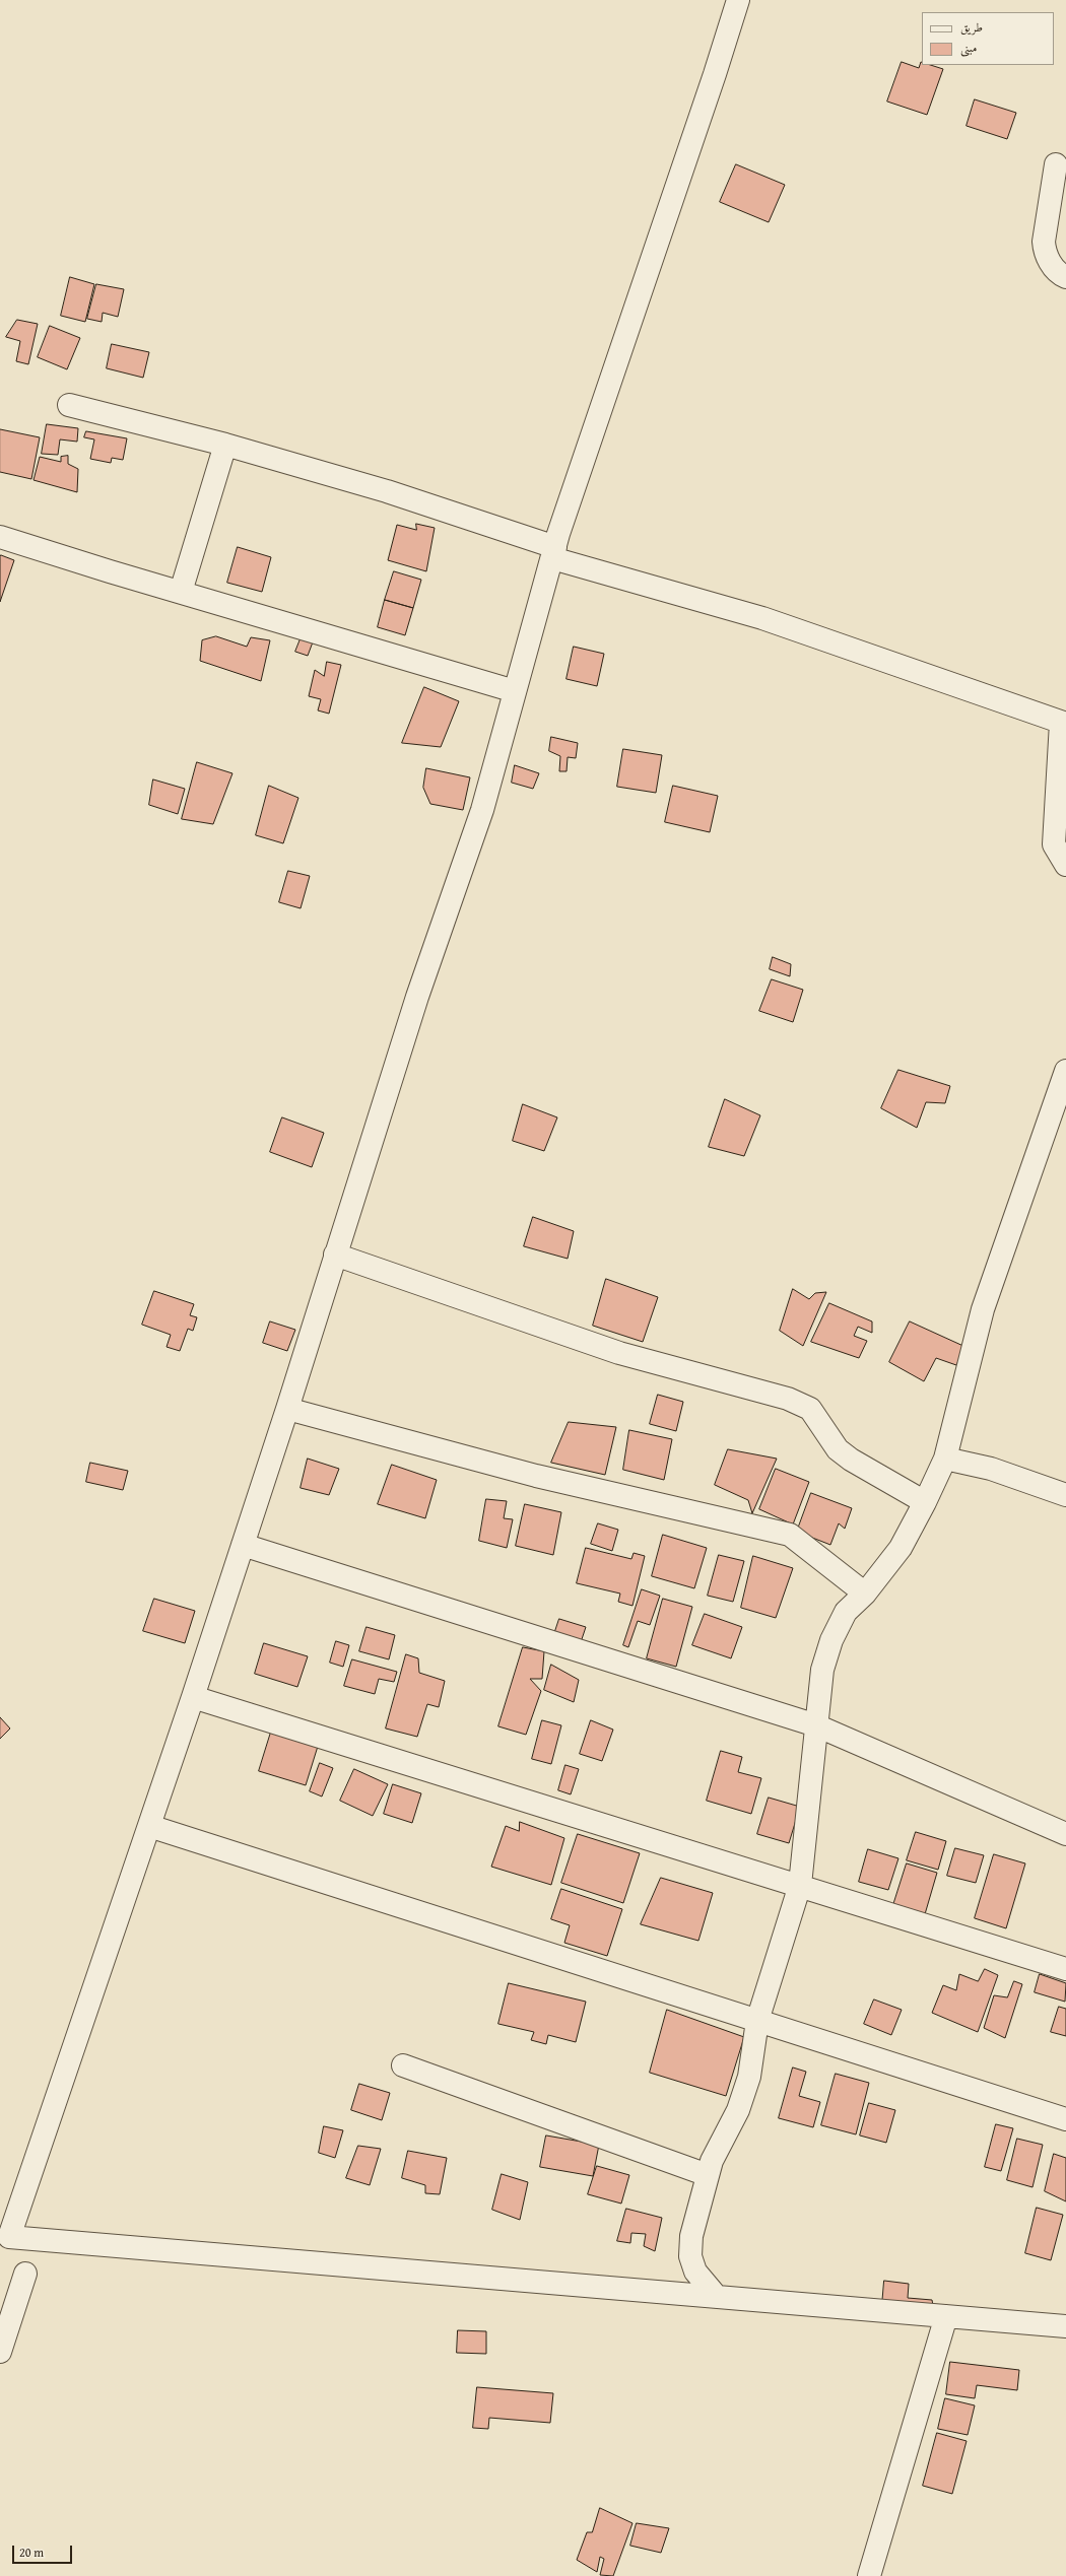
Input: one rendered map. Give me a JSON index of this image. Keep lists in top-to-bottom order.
{
  "legend": ["طريق", "مبنى"],
  "scale_bar": "20 m"
}
